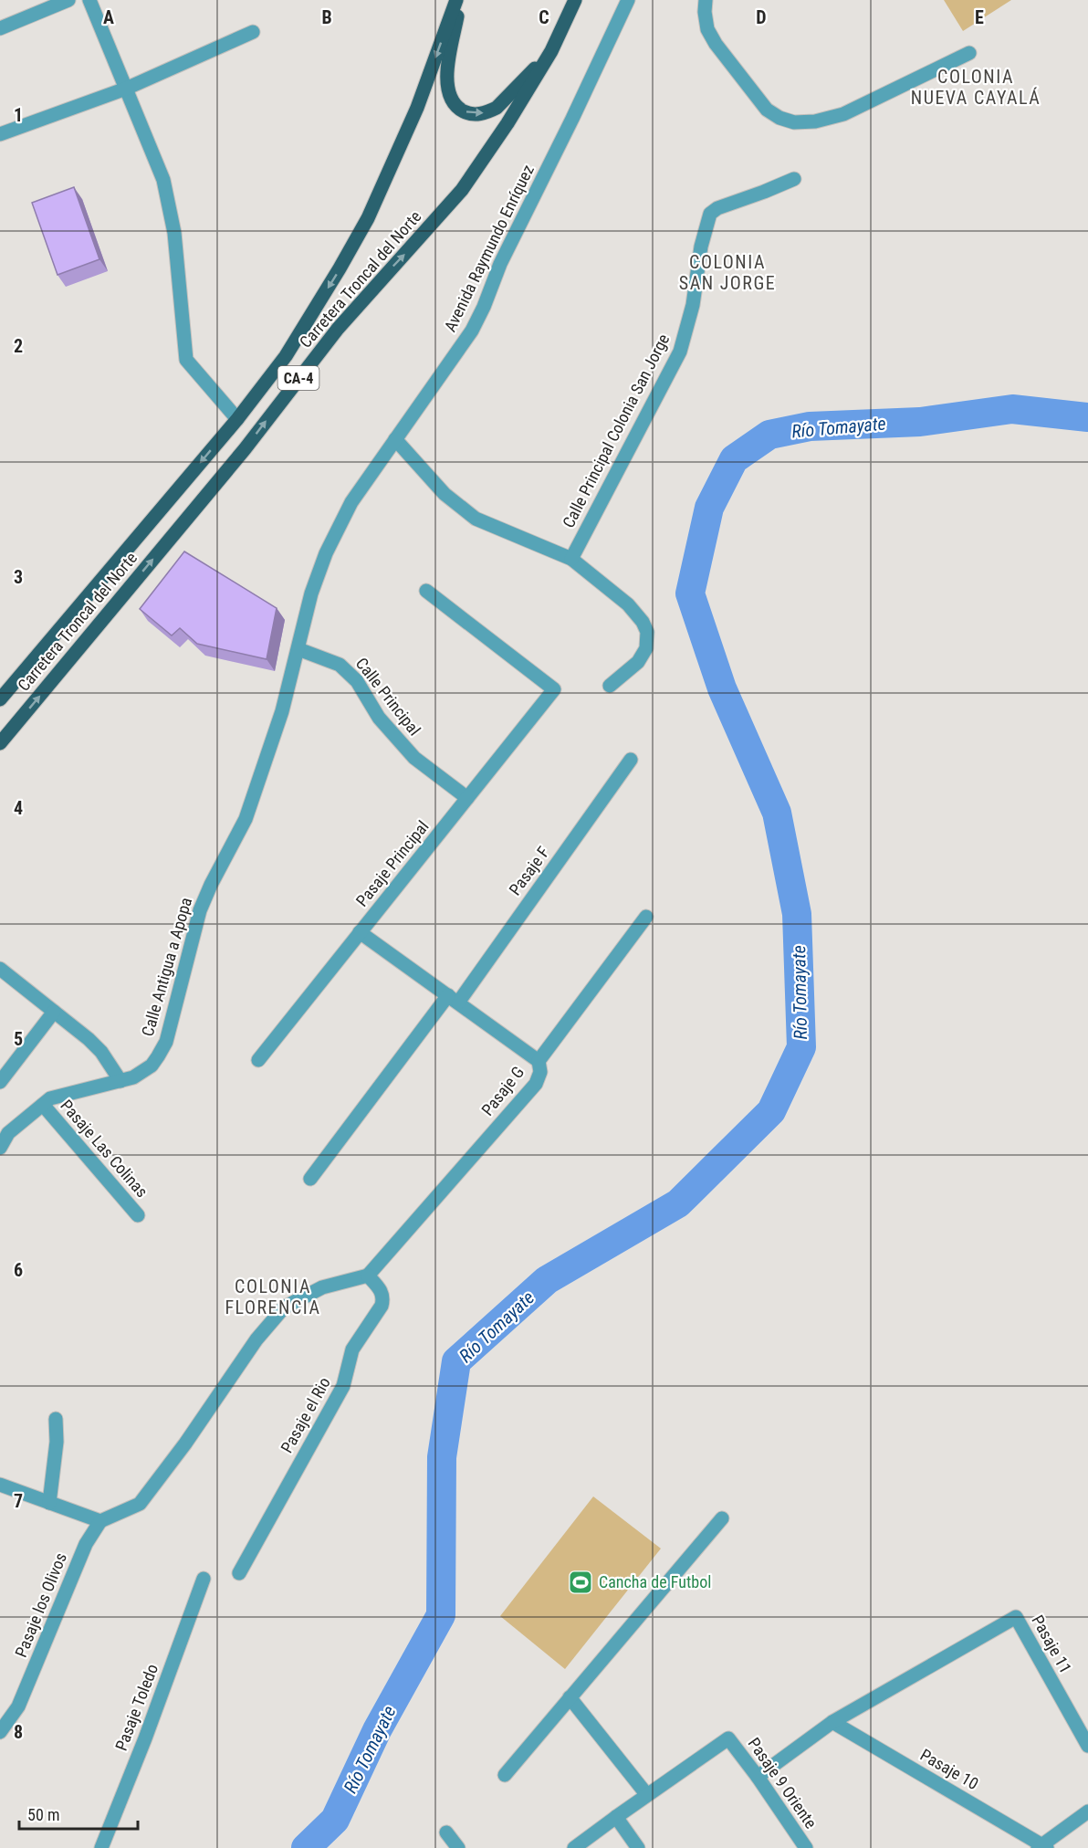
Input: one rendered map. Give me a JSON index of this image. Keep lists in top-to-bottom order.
{
  "streets": {
    "main road": ["Carretera Troncal del Norte", "CA-4"],
    "street": [
      "Avenida Raymundo Enríquez",
      "Calle Principal Colonia San Jorge",
      "Calle Principal",
      "Pasaje Principal",
      "Pasaje F",
      "Calle Antigua a Apopa",
      "Pasaje G",
      "Pasaje Las Colinas",
      "Pasaje el Rio",
      "Pasaje los Olivos",
      "Pasaje 11",
      "Pasaje Toledo",
      "Pasaje 10",
      "Pasaje 9 Oriente"
    ]
  },
  "crossings": [
    ["Avenida Raymundo Enríquez", "Calle Principal"],
    ["Avenida Raymundo Enríquez", "Calle Antigua a Apopa"],
    ["Calle Principal", "Pasaje Principal"],
    ["Calle Principal", "Calle Antigua a Apopa"],
    ["Calle Antigua a Apopa", "Pasaje Las Colinas"],
    ["Pasaje G", "Pasaje el Rio"],
    ["Pasaje 11", "Pasaje 10"]
  ],
  "districts": ["COLONIA NUEVA CAYALÁ", "COLONIA SAN JORGE", "COLONIA FLORENCIA"],
  "water": ["Río Tomayate"],
  "places": {
    "sports": ["Cancha de Futbol"]
  },
  "scale_bar": "50 m",
  "grid": {
    "columns": [
      "A",
      "B",
      "C",
      "D",
      "E"
    ],
    "rows": [
      "1",
      "2",
      "3",
      "4",
      "5",
      "6",
      "7",
      "8"
    ]
  }
}
